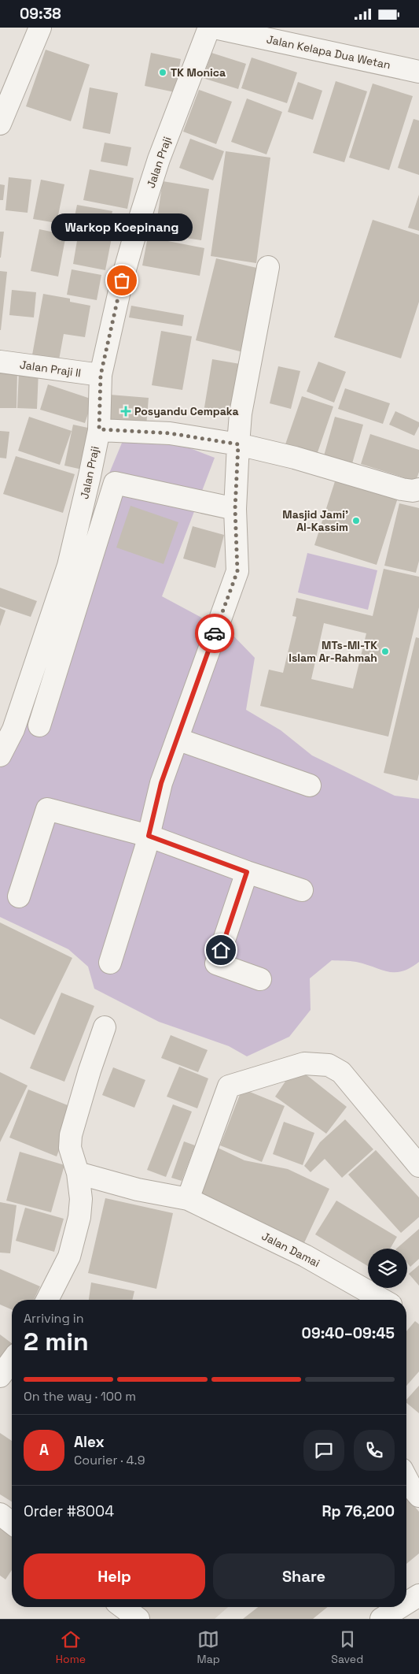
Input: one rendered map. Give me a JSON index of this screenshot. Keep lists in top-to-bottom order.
{
  "streets": {
    "street": [
      "Jalan Kelapa Dua Wetan",
      "Jalan Praji",
      "Jalan Praji II",
      "Jalan Damai"
    ]
  },
  "crossings": [
    ["Jalan Praji", "Jalan Praji II"]
  ],
  "places": {
    "other": [
      "TK Monica",
      "Warkop Koepinang",
      "Masjid Jami' Al-Kassim",
      "MTs-MI-TK Islam Ar-Rahmah"
    ],
    "health": ["Posyandu Cempaka"]
  },
  "page": {
    "status": "09:38",
    "bubble": "Warkop Koepinang",
    "heading": ["2 min", "Arriving in", "09:40–09:45"],
    "panel": [
      "Alex",
      "Courier · 4.9",
      "Order #8004",
      "Rp 76,200"
    ],
    "bar": "On the way · 100 m",
    "round": "A",
    "buttons": ["Help", "Share"],
    "tabs": ["Home", "Map", "Saved"]
  }
}
